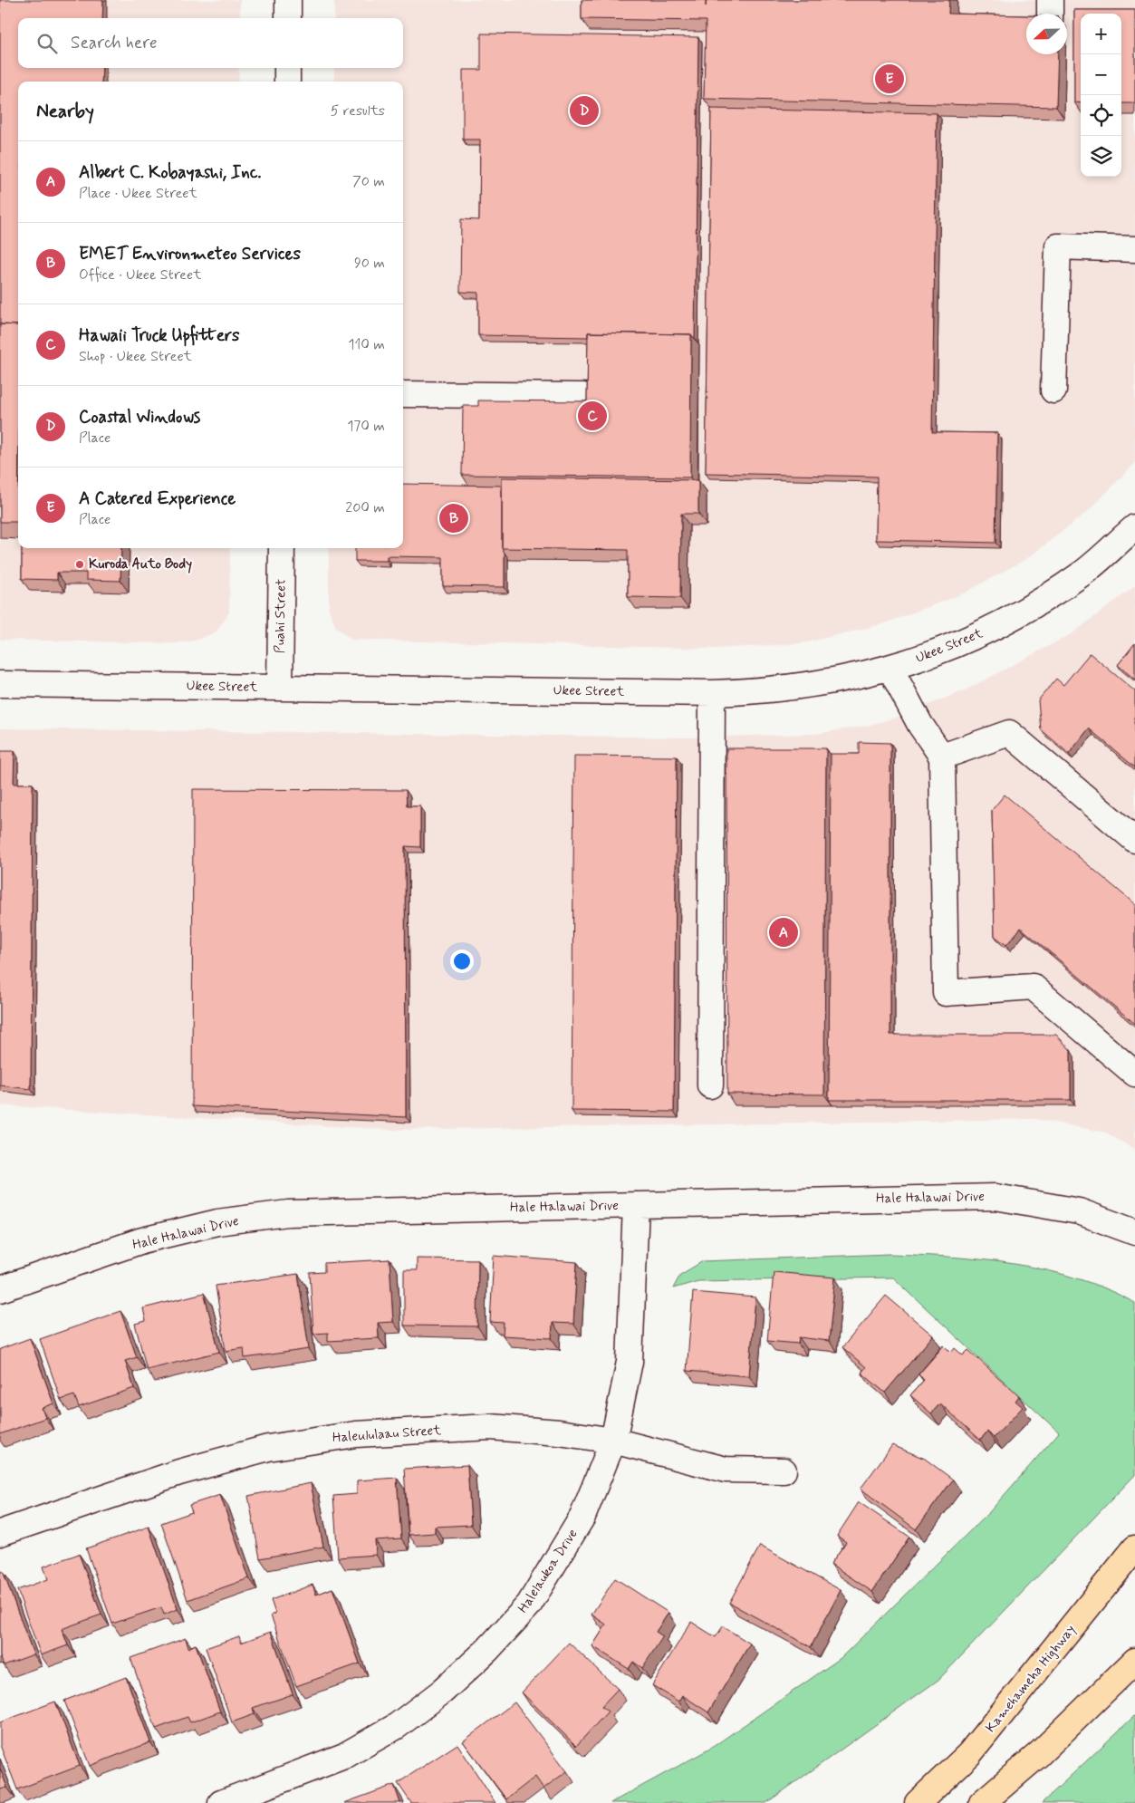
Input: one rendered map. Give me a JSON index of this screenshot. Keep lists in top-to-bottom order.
{
  "streets": {
    "main road": ["Kamehameha Highway"],
    "street": [
      "Puahi Street",
      "Ukee Street",
      "Hale Halawai Drive",
      "Haleululaau Street",
      "Halelaukoa Drive"
    ]
  },
  "crossings": [
    ["Puahi Street", "Ukee Street"],
    ["Hale Halawai Drive", "Halelaukoa Drive"],
    ["Haleululaau Street", "Halelaukoa Drive"]
  ],
  "places": ["Kuroda Auto Body"],
  "north": "left",
  "page": {
    "map_buttons": ["+", "−"],
    "search": "Search here",
    "pins": [
      "E",
      "D",
      "C",
      "B",
      "A"
    ],
    "heading": ["Nearby", "5 results"],
    "list": [
      {
        "mark": "A",
        "name": "Albert C. Kobayashi, Inc.",
        "note": "Place · Ukee Street",
        "value": "70 m"
      },
      {
        "mark": "B",
        "name": "EMET Environmeteo Services",
        "note": "Office · Ukee Street",
        "value": "90 m"
      },
      {
        "mark": "C",
        "name": "Hawaii Truck Upfitters",
        "note": "Shop · Ukee Street",
        "value": "110 m"
      },
      {
        "mark": "D",
        "name": "Coastal Windows",
        "note": "Place",
        "value": "170 m"
      },
      {
        "mark": "E",
        "name": "A Catered Experience",
        "note": "Place",
        "value": "200 m"
      }
    ]
  }
}
